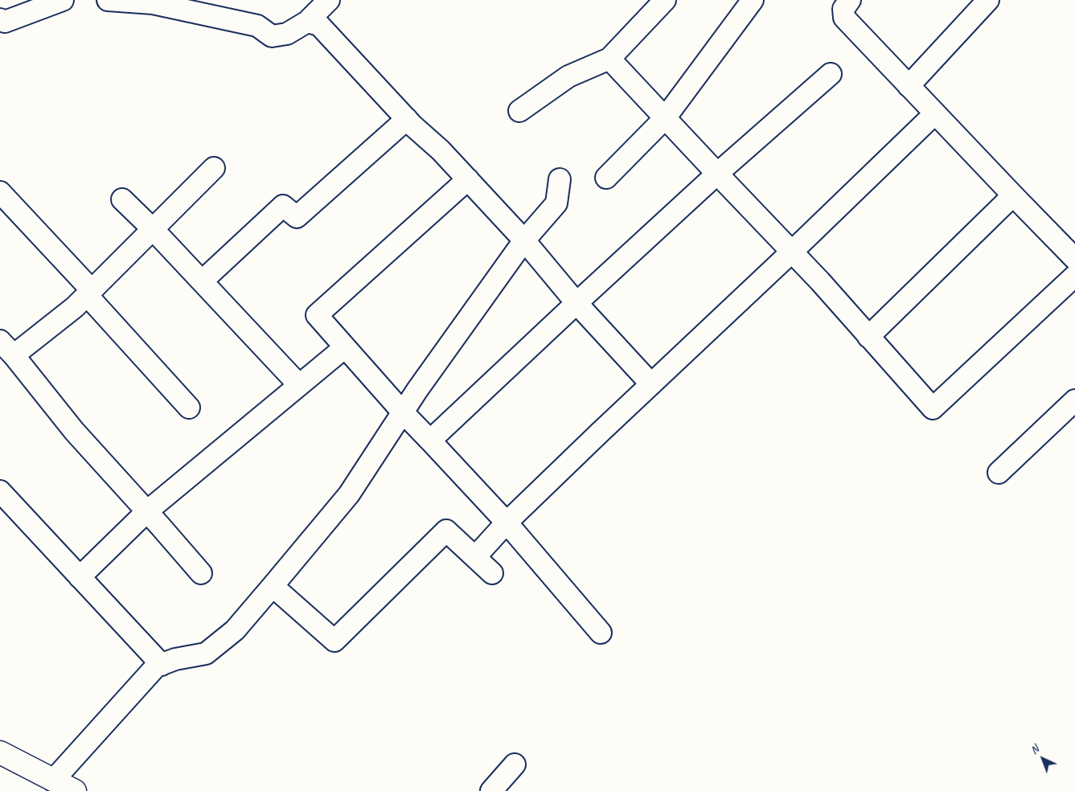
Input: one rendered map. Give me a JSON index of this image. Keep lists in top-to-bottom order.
{
  "north": "top left"
}
